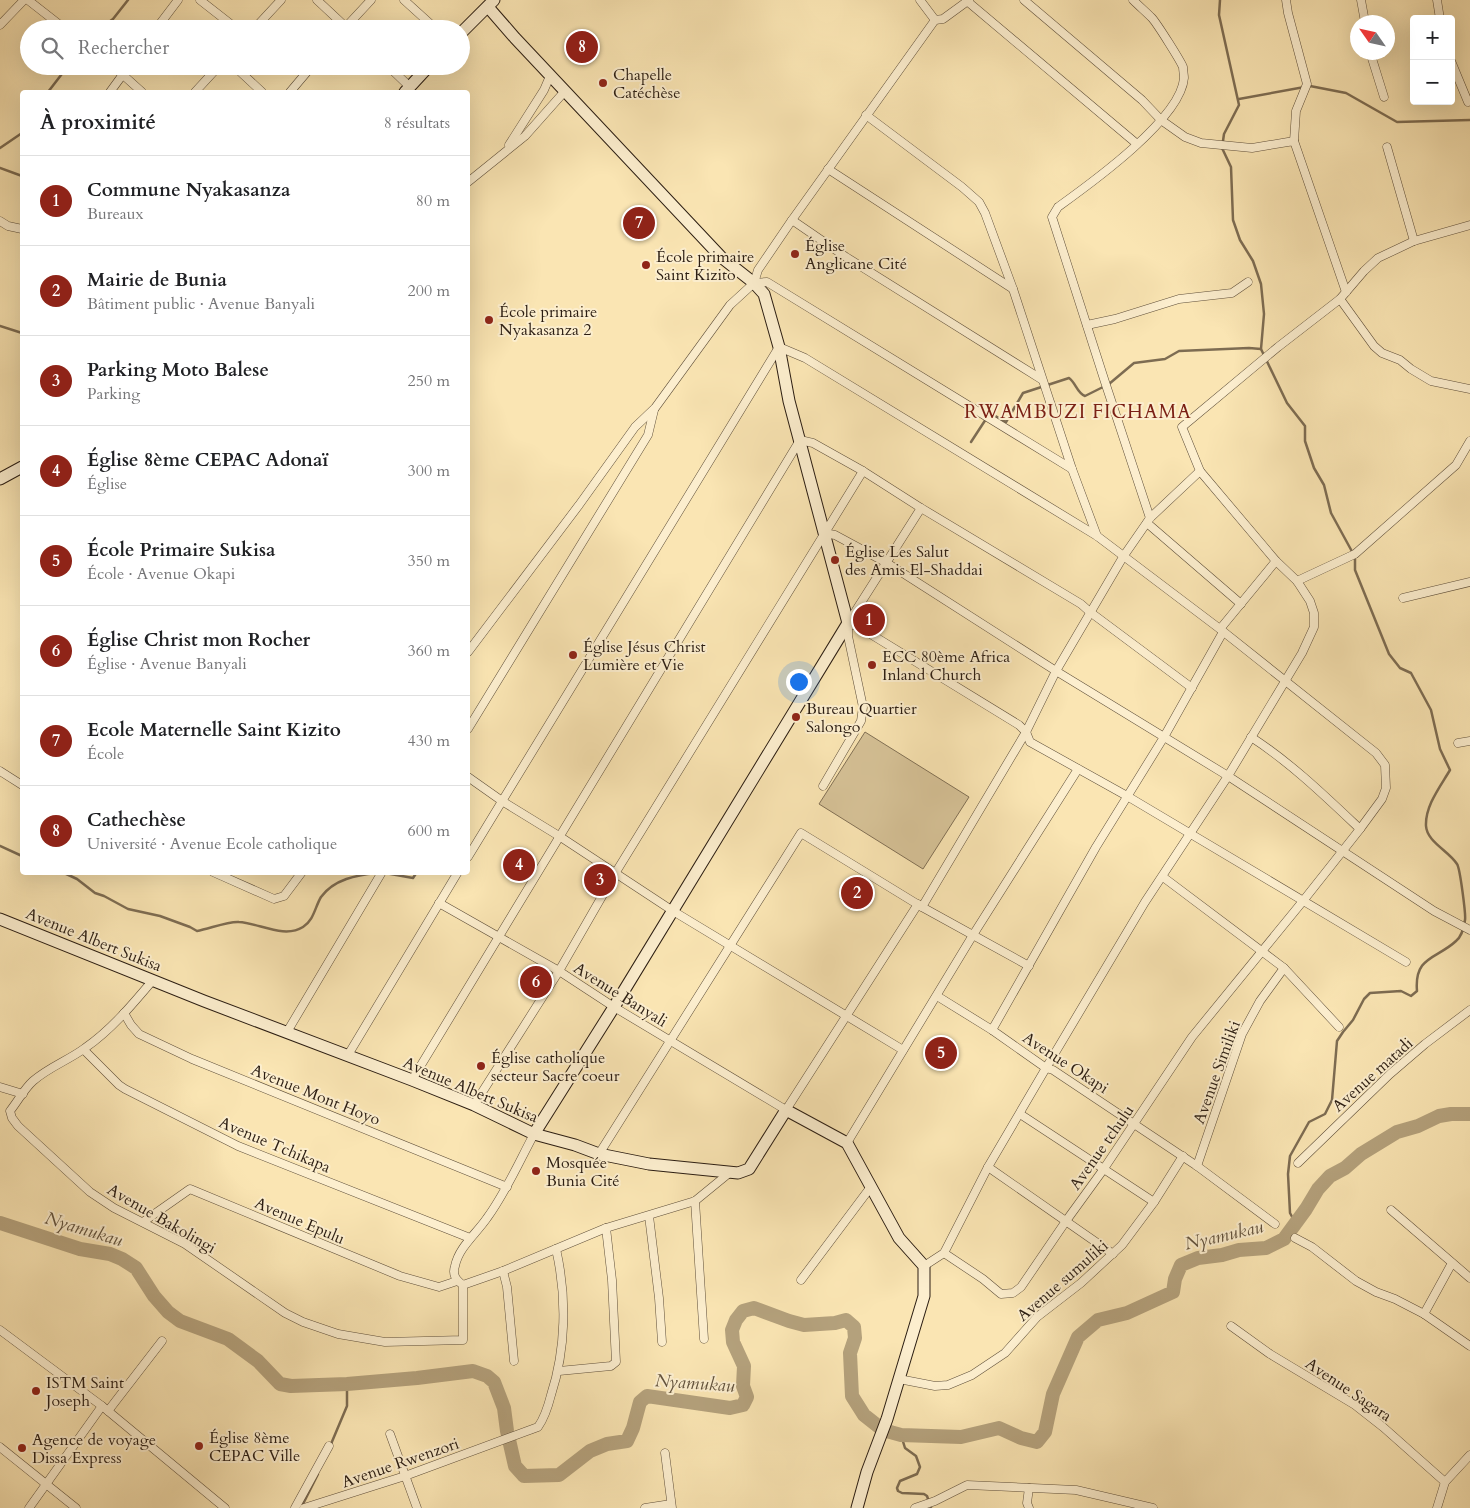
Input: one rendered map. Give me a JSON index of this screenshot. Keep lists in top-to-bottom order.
{
  "streets": {
    "street": [
      "Avenue Albert Sukisa",
      "Avenue Banyali",
      "Avenue Okapi",
      "Avenue Similiki",
      "Avenue matadi",
      "Avenue Mont Hoyo",
      "Avenue Tchikapa",
      "Avenue tchulu",
      "Avenue Bakolingi",
      "Avenue Epulu",
      "Avenue sumuliki",
      "Avenue Sagara",
      "Avenue Rwenzori"
    ]
  },
  "crossings": [
    ["Avenue Albert Sukisa", "Avenue Banyali"],
    ["Avenue Okapi", "Avenue Similiki"],
    ["Avenue Okapi", "Avenue tchulu"],
    ["Avenue Okapi", "Avenue sumuliki"],
    ["Avenue Bakolingi", "Avenue Epulu"],
    ["Avenue Epulu", "Avenue Rwenzori"]
  ],
  "districts": ["RWAMBUZI FICHAMA"],
  "water": ["Nyamukau"],
  "places": [
    "Chapelle Catéchèse",
    "Église Anglicane Cité",
    "École primaire Saint Kizito",
    "École primaire Nyakasanza 2",
    "Église Les Salut des Amis El-Shaddai",
    "Église Jésus Christ Lumière et Vie",
    "ECC 80ème Africa Inland Church",
    "Bureau Quartier Salongo",
    "Église catholique secteur Sacre coeur",
    "Mosquée Bunia Cité",
    "ISTM Saint Joseph",
    "Église 8ème CEPAC Ville",
    "Agence de voyage Dissa Express"
  ],
  "north": "top left",
  "page": {
    "map_buttons": ["+", "−"],
    "search": "Rechercher",
    "pins": [
      "8",
      "7",
      "1",
      "4",
      "3",
      "2",
      "6",
      "5"
    ],
    "heading": ["À proximité", "8 résultats"],
    "list": [
      {
        "mark": "1",
        "name": "Commune Nyakasanza",
        "note": "Bureaux",
        "value": "80 m"
      },
      {
        "mark": "2",
        "name": "Mairie de Bunia",
        "note": "Bâtiment public · Avenue Banyali",
        "value": "200 m"
      },
      {
        "mark": "3",
        "name": "Parking Moto Balese",
        "note": "Parking",
        "value": "250 m"
      },
      {
        "mark": "4",
        "name": "Église 8ème CEPAC Adonaï",
        "note": "Église",
        "value": "300 m"
      },
      {
        "mark": "5",
        "name": "École Primaire Sukisa",
        "note": "École · Avenue Okapi",
        "value": "350 m"
      },
      {
        "mark": "6",
        "name": "Église Christ mon Rocher",
        "note": "Église · Avenue Banyali",
        "value": "360 m"
      },
      {
        "mark": "7",
        "name": "Ecole Maternelle Saint Kizito",
        "note": "École",
        "value": "430 m"
      },
      {
        "mark": "8",
        "name": "Cathechèse",
        "note": "Université · Avenue Ecole catholique",
        "value": "600 m"
      }
    ]
  }
}
